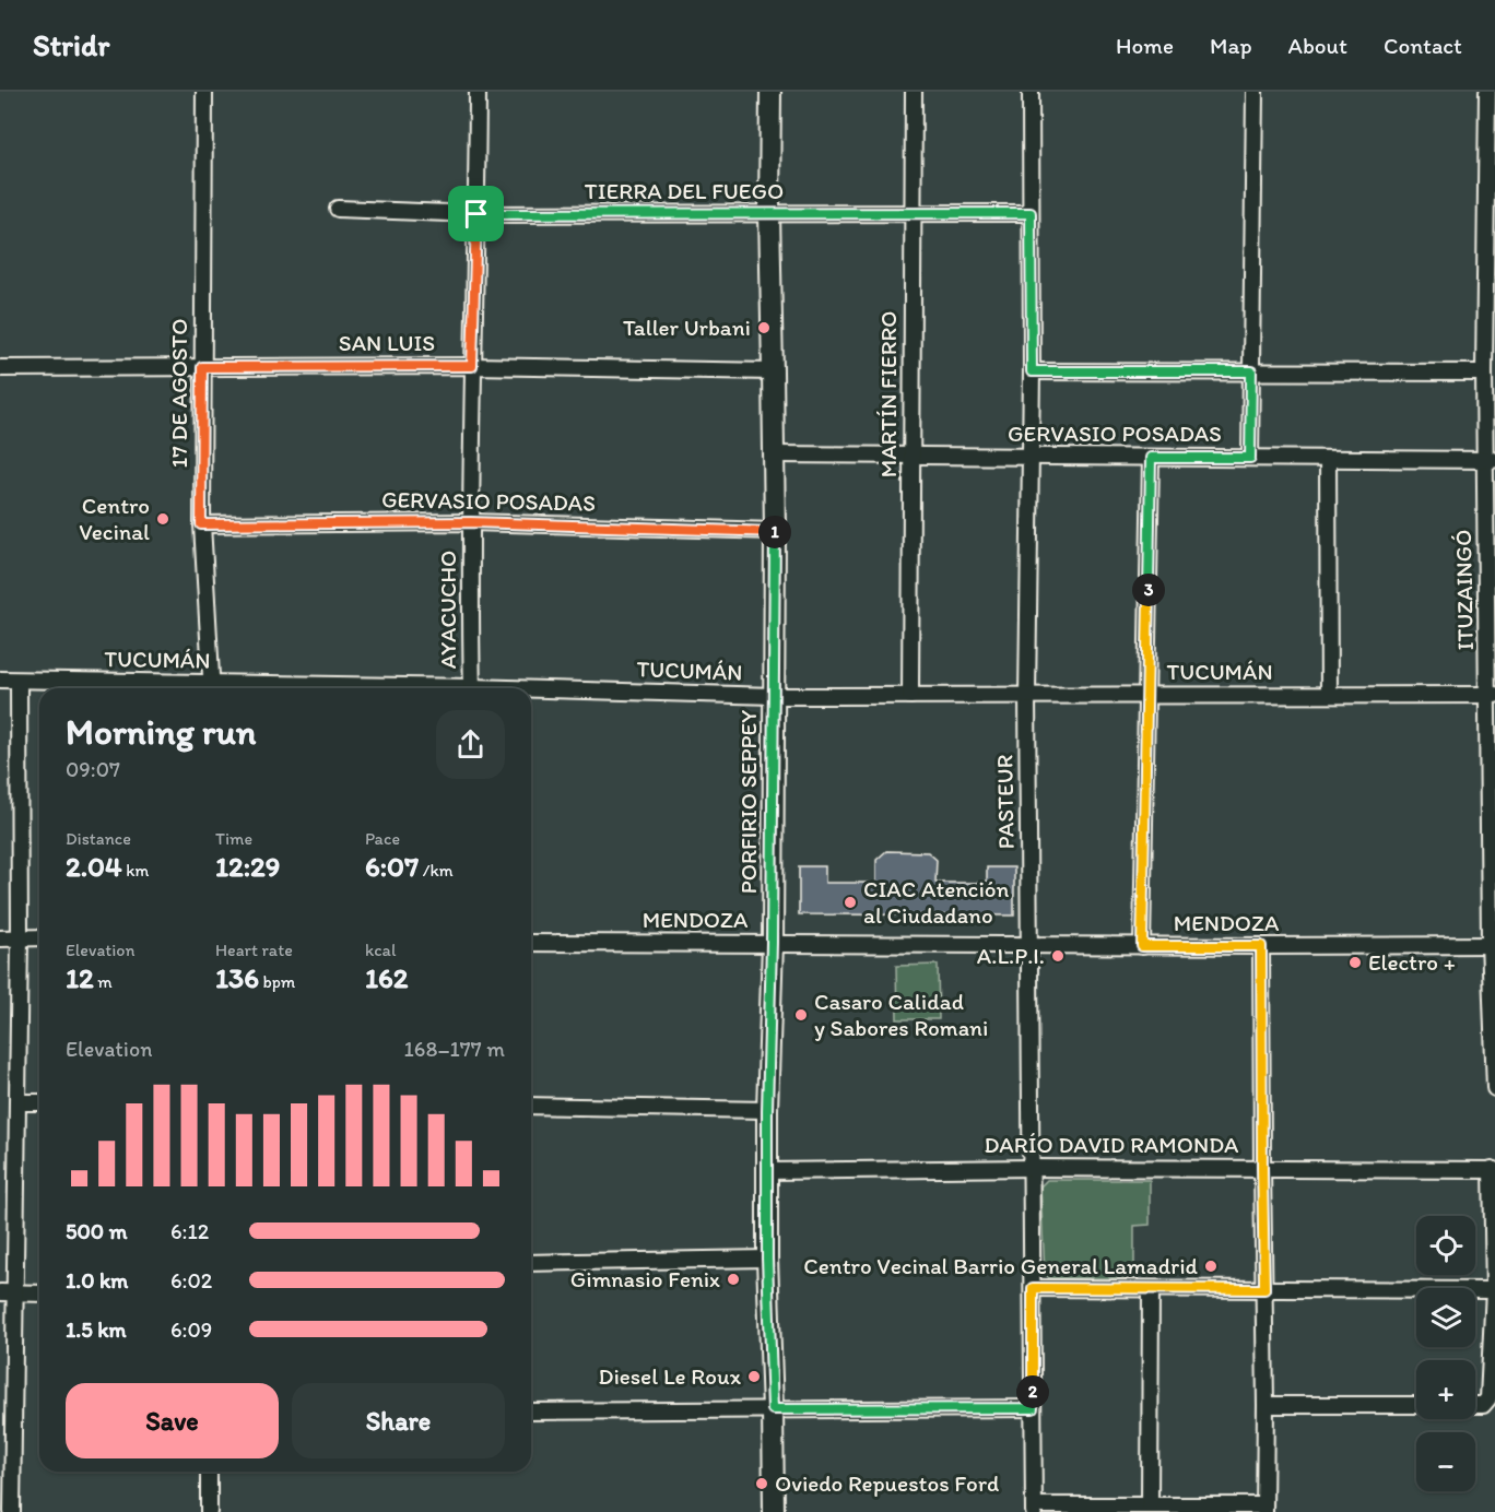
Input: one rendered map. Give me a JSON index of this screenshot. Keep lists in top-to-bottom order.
{
  "streets": {
    "main road": ["PORFIRIO SEPPEY"],
    "street": [
      "TIERRA DEL FUEGO",
      "SAN LUIS",
      "17 DE AGOSTO",
      "MARTÍN FIERRO",
      "GERVASIO POSADAS",
      "ITUZAINGÓ",
      "AYACUCHO",
      "TUCUMÁN",
      "PASTEUR",
      "MENDOZA",
      "DARÍO DAVID RAMONDA"
    ]
  },
  "crossings": [
    ["TIERRA DEL FUEGO", "MARTÍN FIERRO"],
    ["TIERRA DEL FUEGO", "AYACUCHO"],
    ["TIERRA DEL FUEGO", "PORFIRIO SEPPEY"],
    ["TIERRA DEL FUEGO", "PASTEUR"],
    ["SAN LUIS", "17 DE AGOSTO"],
    ["SAN LUIS", "AYACUCHO"],
    ["SAN LUIS", "PORFIRIO SEPPEY"],
    ["17 DE AGOSTO", "GERVASIO POSADAS"],
    ["MARTÍN FIERRO", "GERVASIO POSADAS"],
    ["MARTÍN FIERRO", "TUCUMÁN"],
    ["GERVASIO POSADAS", "ITUZAINGÓ"],
    ["GERVASIO POSADAS", "AYACUCHO"],
    ["GERVASIO POSADAS", "PORFIRIO SEPPEY"],
    ["GERVASIO POSADAS", "PASTEUR"],
    ["ITUZAINGÓ", "TUCUMÁN"],
    ["ITUZAINGÓ", "MENDOZA"],
    ["TUCUMÁN", "PORFIRIO SEPPEY"],
    ["TUCUMÁN", "PASTEUR"],
    ["PORFIRIO SEPPEY", "MENDOZA"],
    ["PORFIRIO SEPPEY", "DARÍO DAVID RAMONDA"],
    ["PASTEUR", "MENDOZA"],
    ["PASTEUR", "DARÍO DAVID RAMONDA"]
  ],
  "places": [
    "Taller Urbani",
    "Centro Vecinal",
    "CIAC Atención al Ciudadano",
    "A.L.P.I.",
    "Electro +",
    "Casaro Calidad y Sabores Romani",
    "Centro Vecinal Barrio General Lamadrid",
    "Gimnasio Fenix",
    "Diesel Le Roux",
    "Oviedo Repuestos Ford"
  ],
  "page": {
    "header": "Stridr",
    "nav": [
      "Home",
      "Map",
      "About",
      "Contact"
    ],
    "pins": ["1", "3", "2"],
    "heading": ["Morning run", "09:07"],
    "stats": [
      ["Distance", "2.04 km"],
      ["Time", "12:29"],
      ["Pace", "6:07 /km"],
      ["Elevation", "12 m"],
      ["Heart rate", "136 bpm"],
      ["kcal", "162"]
    ],
    "chart": ["Elevation", "168–177 m"],
    "list": [
      {
        "name": "500 m",
        "note": "6:12"
      },
      {
        "name": "1.0 km",
        "note": "6:02"
      },
      {
        "name": "1.5 km",
        "note": "6:09"
      }
    ],
    "map_buttons": ["+", "−"],
    "buttons": ["Save", "Share"]
  }
}
